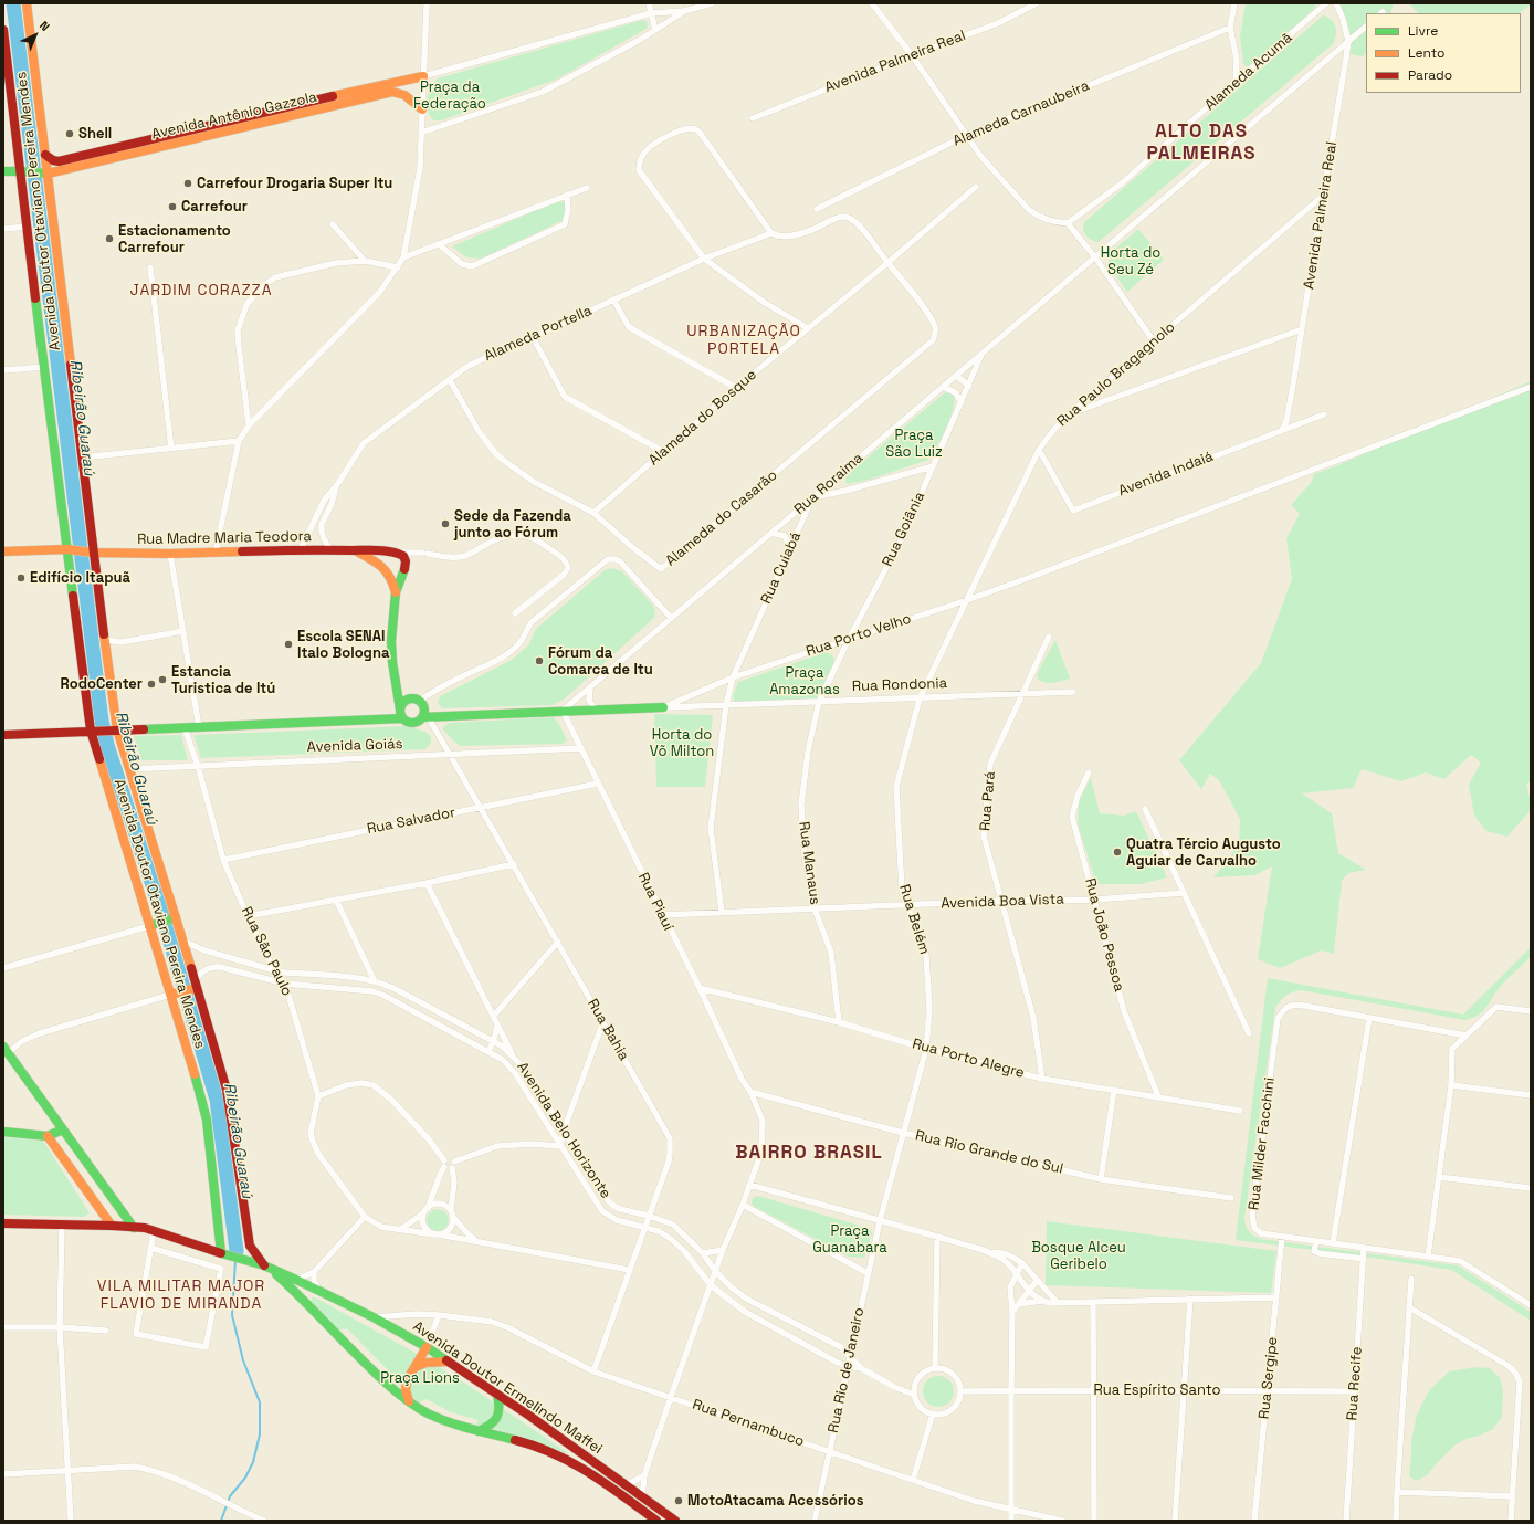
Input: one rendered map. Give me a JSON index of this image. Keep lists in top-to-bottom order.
{
  "streets": {
    "main road": [
      "Avenida Antônio Gazzola",
      "Avenida Doutor Otaviano Pereira Mendes",
      "Rua Madre Maria Teodora",
      "Rua Rondonia",
      "Avenida Goiás",
      "Avenida Doutor Ermelindo Maffei"
    ],
    "street": [
      "Avenida Palmeira Real",
      "Alameda Acumã",
      "Alameda Carnaubeira",
      "Alameda Portella",
      "Rua Paulo Bragagnolo",
      "Alameda do Bosque",
      "Avenida Indaiá",
      "Rua Roraima",
      "Alameda do Casarão",
      "Rua Goiânia",
      "Rua Cuiabá",
      "Rua Porto Velho",
      "Rua Pará",
      "Rua Salvador",
      "Rua Manaus",
      "Rua Piauí",
      "Avenida Boa Vista",
      "Rua Belém",
      "Rua João Pessoa",
      "Rua São Paulo",
      "Rua Bahia",
      "Rua Porto Alegre",
      "Avenida Belo Horizonte",
      "Rua Milder Facchini",
      "Rua Rio Grande do Sul",
      "Rua Rio de Janeiro",
      "Rua Sergipe",
      "Rua Recife",
      "Rua Espírito Santo",
      "Rua Pernambuco"
    ]
  },
  "crossings": [
    ["Avenida Palmeira Real", "Rua Paulo Bragagnolo"],
    ["Avenida Palmeira Real", "Avenida Indaiá"],
    ["Avenida Palmeira Real", "Rua Roraima"],
    ["Avenida Antônio Gazzola", "Avenida Doutor Otaviano Pereira Mendes"],
    ["Avenida Doutor Otaviano Pereira Mendes", "Rua Madre Maria Teodora"],
    ["Avenida Doutor Otaviano Pereira Mendes", "Avenida Goiás"],
    ["Avenida Doutor Otaviano Pereira Mendes", "Avenida Belo Horizonte"],
    ["Avenida Doutor Otaviano Pereira Mendes", "Avenida Doutor Ermelindo Maffei"],
    ["Alameda Portella", "Alameda do Casarão"],
    ["Alameda Portella", "Rua Madre Maria Teodora"],
    ["Rua Paulo Bragagnolo", "Avenida Indaiá"],
    ["Rua Paulo Bragagnolo", "Rua Porto Velho"],
    ["Rua Paulo Bragagnolo", "Rua Belém"],
    ["Alameda do Bosque", "Alameda do Casarão"],
    ["Rua Roraima", "Rua Goiânia"],
    ["Rua Roraima", "Rua Cuiabá"],
    ["Rua Roraima", "Rua Piauí"],
    ["Rua Goiânia", "Rua Porto Velho"],
    ["Rua Goiânia", "Rua Rondonia"],
    ["Rua Goiânia", "Rua Manaus"],
    ["Rua Cuiabá", "Rua Porto Velho"],
    ["Rua Cuiabá", "Rua Rondonia"],
    ["Rua Cuiabá", "Avenida Boa Vista"],
    ["Rua Porto Velho", "Rua Rondonia"],
    ["Rua Porto Velho", "Rua Belém"],
    ["Rua Rondonia", "Rua Pará"],
    ["Rua Rondonia", "Rua Manaus"],
    ["Rua Rondonia", "Rua Belém"],
    ["Avenida Goiás", "Rua Piauí"],
    ["Avenida Goiás", "Rua São Paulo"],
    ["Avenida Goiás", "Rua Bahia"],
    ["Rua Pará", "Avenida Boa Vista"],
    ["Rua Pará", "Rua Porto Alegre"],
    ["Rua Salvador", "Rua Piauí"],
    ["Rua Salvador", "Rua São Paulo"],
    ["Rua Salvador", "Rua Bahia"],
    ["Rua Manaus", "Avenida Boa Vista"],
    ["Rua Manaus", "Rua Porto Alegre"],
    ["Rua Piauí", "Avenida Boa Vista"],
    ["Rua Piauí", "Rua Porto Alegre"],
    ["Rua Piauí", "Avenida Belo Horizonte"],
    ["Rua Piauí", "Rua Rio Grande do Sul"],
    ["Rua Piauí", "Avenida Doutor Ermelindo Maffei"],
    ["Rua Piauí", "Rua Pernambuco"],
    ["Avenida Boa Vista", "Rua Belém"],
    ["Avenida Boa Vista", "Rua João Pessoa"],
    ["Rua Belém", "Rua Porto Alegre"],
    ["Rua Belém", "Rua Rio Grande do Sul"],
    ["Rua Belém", "Rua Rio de Janeiro"],
    ["Rua João Pessoa", "Rua Porto Alegre"],
    ["Rua São Paulo", "Avenida Belo Horizonte"],
    ["Rua Bahia", "Avenida Belo Horizonte"],
    ["Rua Bahia", "Rua Pernambuco"],
    ["Avenida Belo Horizonte", "Rua Rio de Janeiro"],
    ["Avenida Belo Horizonte", "Rua Espírito Santo"],
    ["Rua Milder Facchini", "Rua Sergipe"],
    ["Rua Milder Facchini", "Rua Recife"],
    ["Rua Rio de Janeiro", "Rua Pernambuco"],
    ["Rua Sergipe", "Rua Espírito Santo"],
    ["Rua Recife", "Rua Espírito Santo"],
    ["Avenida Doutor Ermelindo Maffei", "Rua Pernambuco"]
  ],
  "districts": [
    "ALTO DAS PALMEIRAS",
    "JARDIM CORAZZA",
    "URBANIZAÇÃO PORTELA",
    "BAIRRO BRASIL",
    "VILA MILITAR MAJOR FLAVIO DE MIRANDA"
  ],
  "water": ["Ribeirão Guaraú"],
  "parks": [
    "Praça da Federação",
    "Horta do Seu Zé",
    "Praça São Luiz",
    "Praça Amazonas",
    "Horta do Võ Milton",
    "Praça Guanabara",
    "Bosque Alceu Geribelo",
    "Praça Lions"
  ],
  "places": [
    "Shell",
    "Carrefour Drogaria Super Itu",
    "Carrefour",
    "Estacionamento Carrefour",
    "Sede da Fazenda junto ao Fórum",
    "Edifício Itapuã",
    "Escola SENAI Italo Bologna",
    "Fórum da Comarca de Itu",
    "Estancia Turistica de Itú",
    "RodoCenter",
    "Quatra Tércio Augusto Aguiar de Carvalho",
    "MotoAtacama Acessórios"
  ],
  "legend": ["Livre", "Lento", "Parado"],
  "north": "top right"
}
